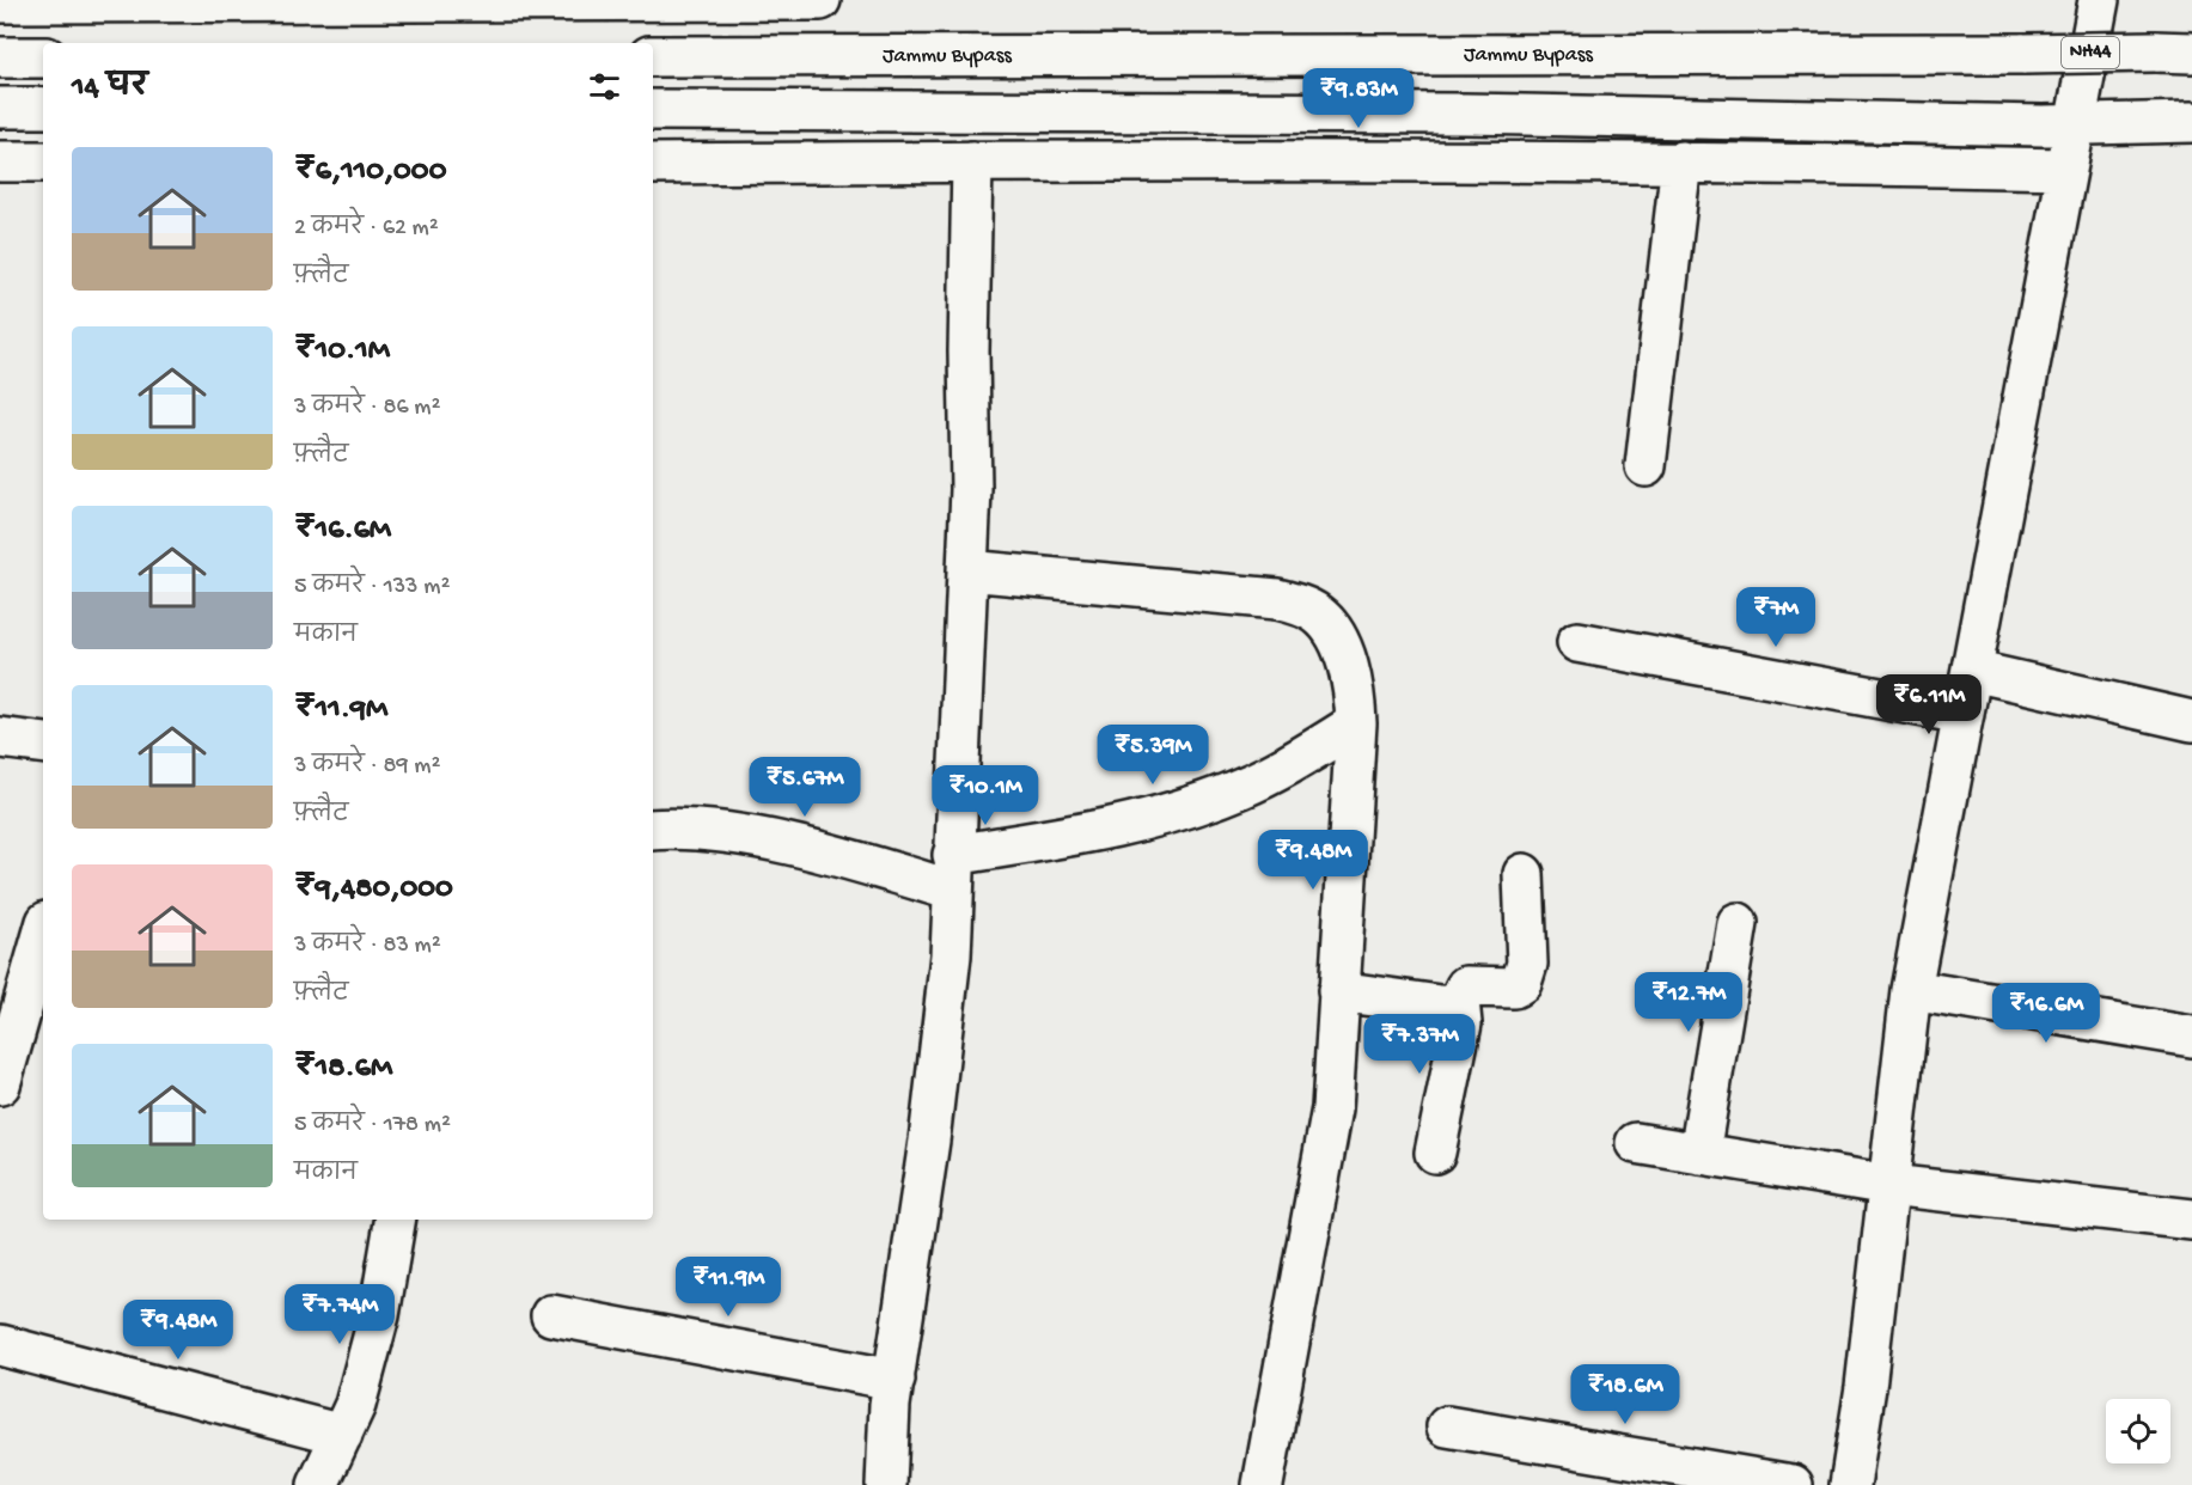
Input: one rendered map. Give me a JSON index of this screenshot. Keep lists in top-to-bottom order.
{
  "streets": {
    "main road": ["NH44", "Jammu Bypass"]
  },
  "page": {
    "heading": "14 घर",
    "price": [
      "₹9.83M",
      "₹7M",
      "₹6.11M",
      "₹5.39M",
      "₹5.67M",
      "₹10.1M",
      "₹9.48M",
      "₹12.7M",
      "₹16.6M",
      "₹7.37M",
      "₹11.9M",
      "₹7.74M",
      "₹9.48M",
      "₹18.6M"
    ],
    "list": [
      {
        "name": "₹6,110,000",
        "note": "2 कमरे · 62 m² · फ़्लैट"
      },
      {
        "name": "₹10.1M",
        "note": "3 कमरे · 86 m² · फ़्लैट"
      },
      {
        "name": "₹16.6M",
        "note": "5 कमरे · 133 m² · मकान"
      },
      {
        "name": "₹11.9M",
        "note": "3 कमरे · 89 m² · फ़्लैट"
      },
      {
        "name": "₹9,480,000",
        "note": "3 कमरे · 83 m² · फ़्लैट"
      },
      {
        "name": "₹18.6M",
        "note": "5 कमरे · 178 m² · मकान"
      }
    ]
  }
}
